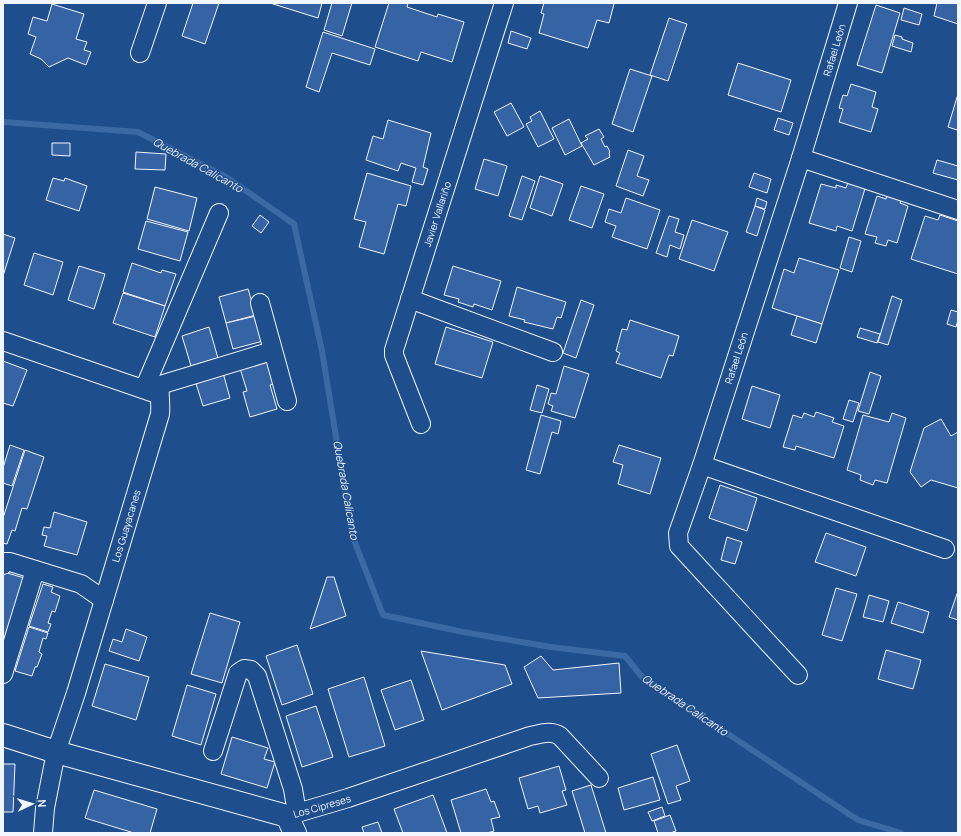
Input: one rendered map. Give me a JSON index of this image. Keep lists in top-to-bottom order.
{
  "streets": {
    "street": [
      "Rafael León",
      "Javier Vallariño",
      "Los Guayacanes",
      "Los Cipreses"
    ]
  },
  "crossings": [
    ["Los Guayacanes", "Los Cipreses"]
  ],
  "water": ["Quebrada Calicanto"],
  "north": "right"
}
